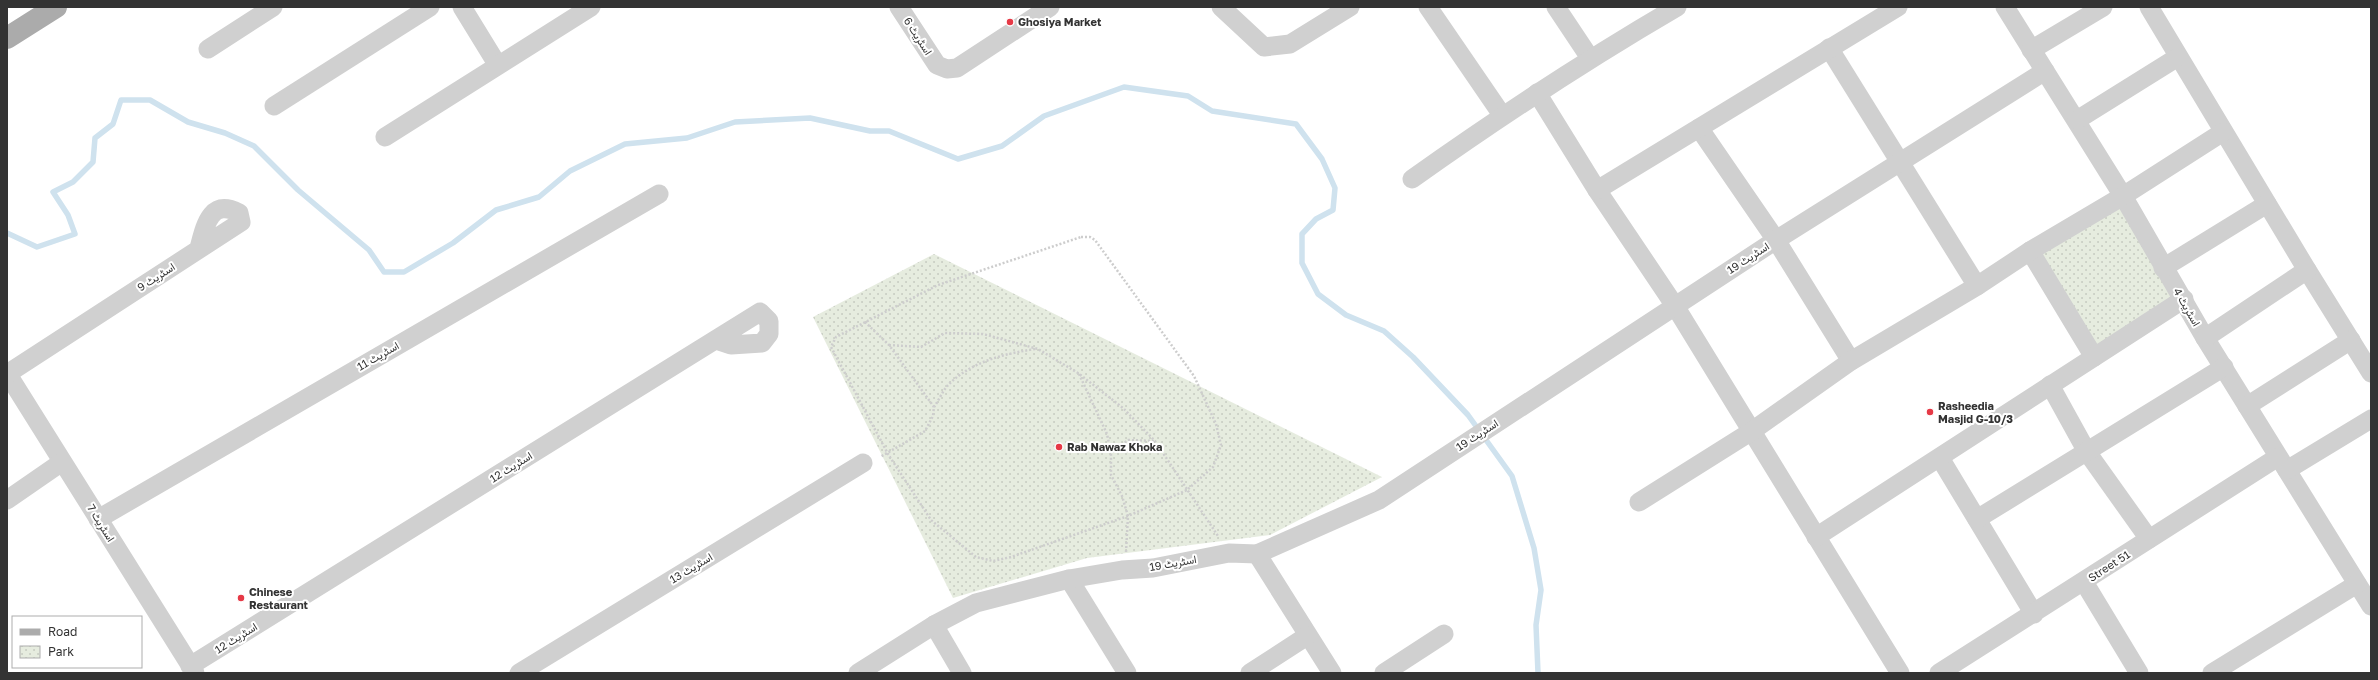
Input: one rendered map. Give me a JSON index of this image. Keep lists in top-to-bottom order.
{
  "streets": {
    "street": [
      "اسٹریٹ 6",
      "اسٹریٹ 19",
      "اسٹریٹ 9",
      "اسٹریٹ 4",
      "اسٹریٹ 11",
      "اسٹریٹ 12",
      "اسٹریٹ 7",
      "Street 51",
      "اسٹریٹ 13"
    ]
  },
  "crossings": [
    ["اسٹریٹ 19", "اسٹریٹ 4"],
    ["اسٹریٹ 9", "اسٹریٹ 7"],
    ["اسٹریٹ 4", "Street 51"],
    ["اسٹریٹ 11", "اسٹریٹ 7"],
    ["اسٹریٹ 12", "اسٹریٹ 7"]
  ],
  "places": [
    "Ghosiya Market",
    "Rasheedia Masjid G-10/3",
    "Rab Nawaz Khoka",
    "Chinese Restaurant"
  ],
  "legend": ["Road", "Park"]
}
